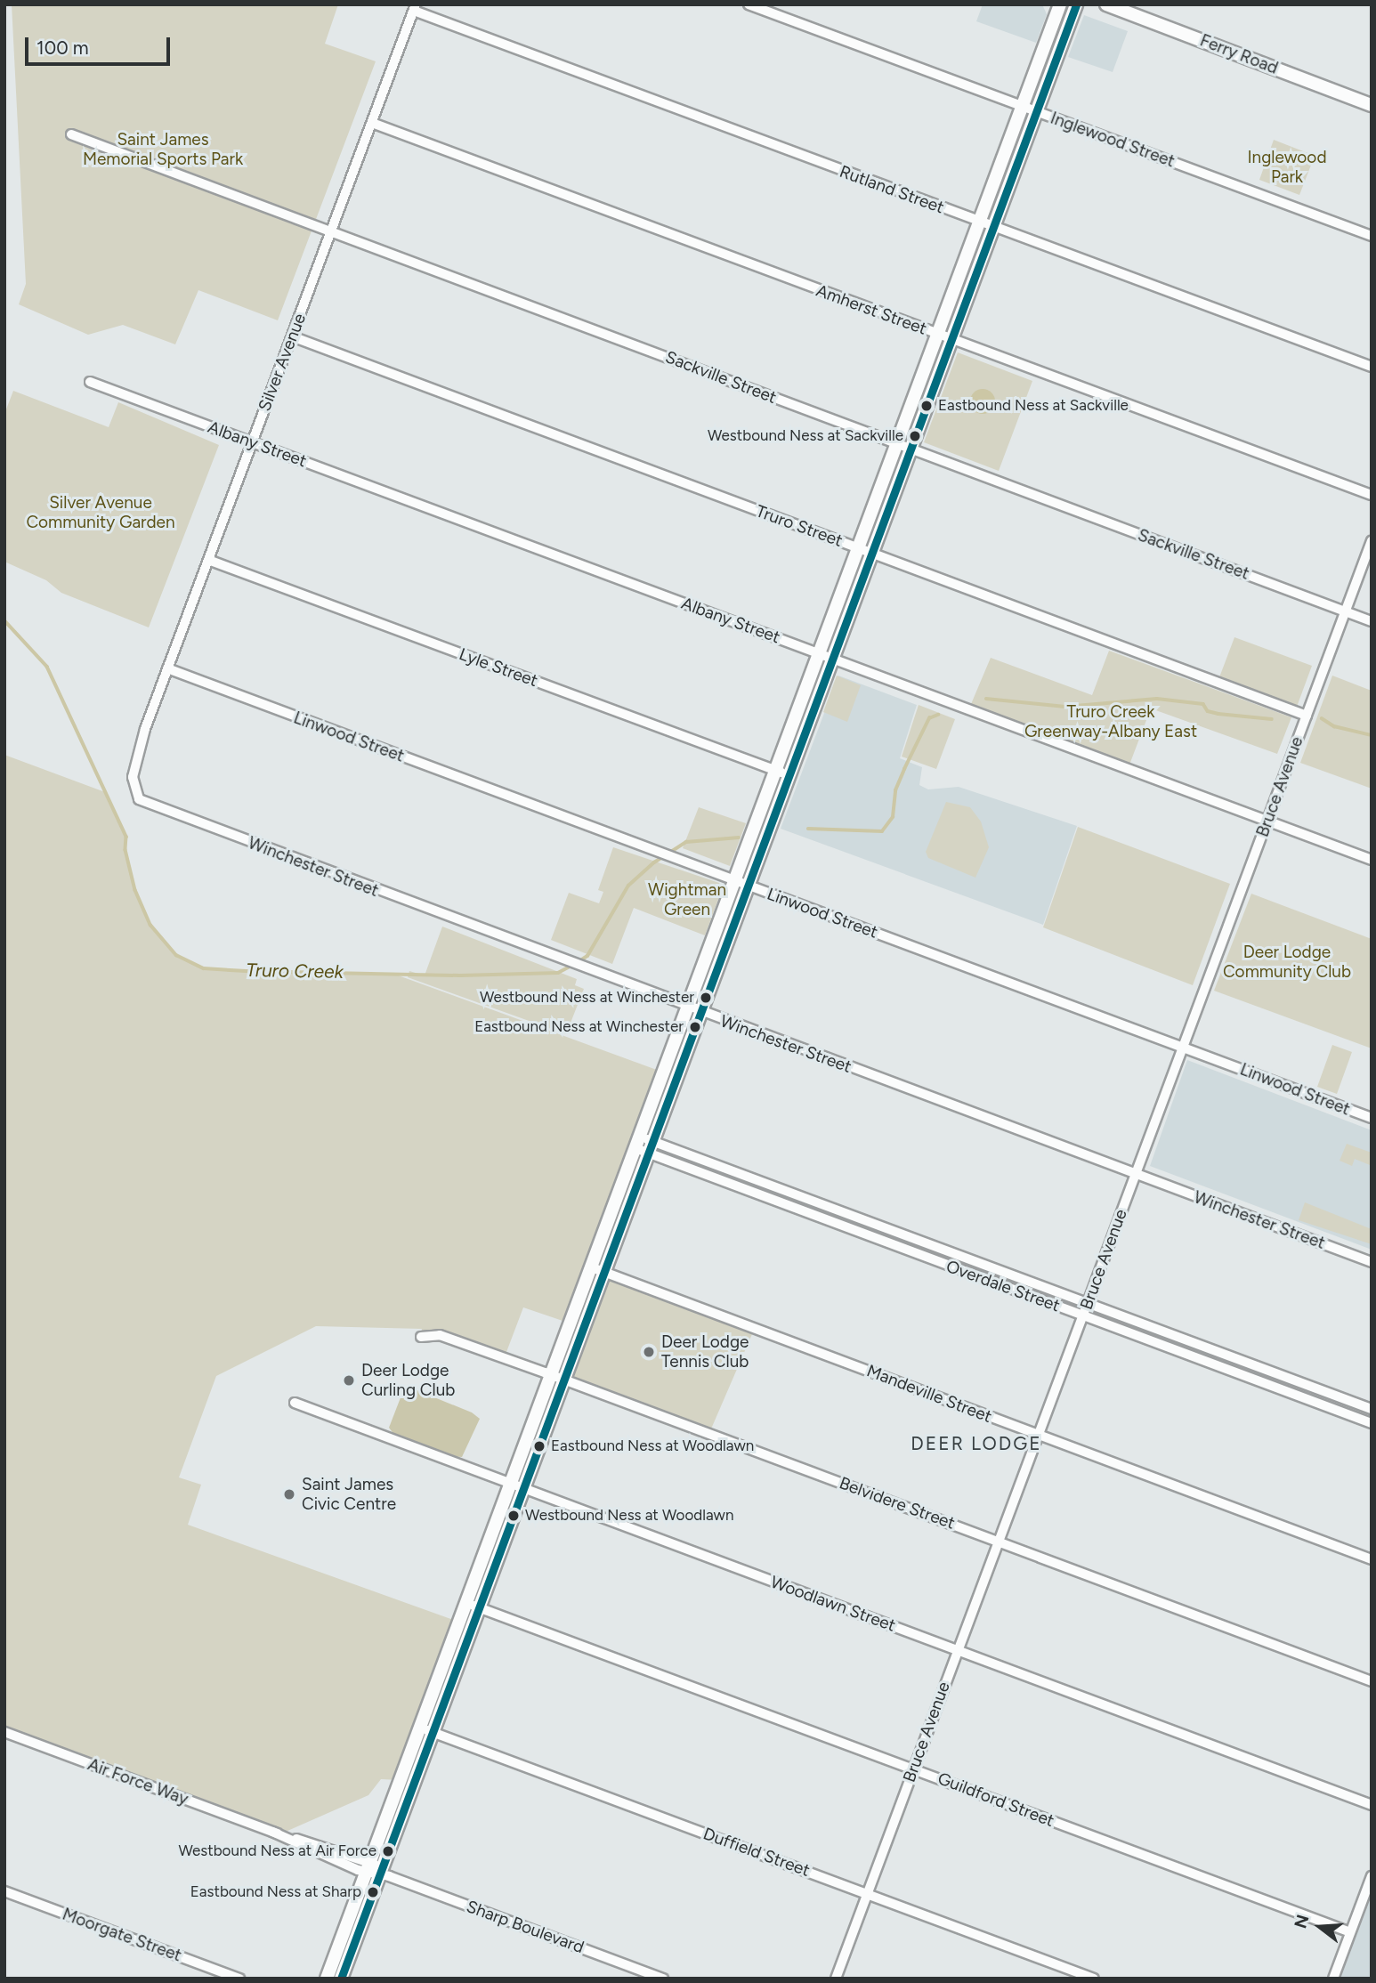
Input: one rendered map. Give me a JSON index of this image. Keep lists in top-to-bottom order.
{
  "streets": {
    "main road": ["Ferry Road"],
    "street": [
      "Inglewood Street",
      "Rutland Street",
      "Amherst Street",
      "Silver Avenue",
      "Sackville Street",
      "Albany Street",
      "Truro Street",
      "Lyle Street",
      "Linwood Street",
      "Bruce Avenue",
      "Winchester Street",
      "Overdale Street",
      "Mandeville Street",
      "Belvidere Street",
      "Woodlawn Street",
      "Air Force Way",
      "Guildford Street",
      "Duffield Street",
      "Sharp Boulevard",
      "Moorgate Street"
    ]
  },
  "crossings": [
    ["Rutland Street", "Silver Avenue"],
    ["Amherst Street", "Silver Avenue"],
    ["Silver Avenue", "Sackville Street"],
    ["Silver Avenue", "Albany Street"],
    ["Silver Avenue", "Truro Street"],
    ["Silver Avenue", "Lyle Street"],
    ["Silver Avenue", "Linwood Street"],
    ["Silver Avenue", "Winchester Street"],
    ["Sackville Street", "Bruce Avenue"],
    ["Albany Street", "Bruce Avenue"],
    ["Truro Street", "Bruce Avenue"],
    ["Linwood Street", "Bruce Avenue"],
    ["Bruce Avenue", "Winchester Street"],
    ["Bruce Avenue", "Overdale Street"],
    ["Bruce Avenue", "Mandeville Street"],
    ["Bruce Avenue", "Belvidere Street"],
    ["Bruce Avenue", "Woodlawn Street"],
    ["Bruce Avenue", "Guildford Street"],
    ["Bruce Avenue", "Duffield Street"],
    ["Air Force Way", "Sharp Boulevard"]
  ],
  "districts": ["DEER LODGE"],
  "water": ["Truro Creek"],
  "parks": [
    "Saint James Memorial Sports Park",
    "Inglewood Park",
    "Silver Avenue Community Garden",
    "Truro Creek Greenway-Albany East",
    "Wightman Green",
    "Deer Lodge Community Club"
  ],
  "places": [
    "Eastbound Ness at Sackville",
    "Westbound Ness at Sackville",
    "Westbound Ness at Winchester",
    "Eastbound Ness at Winchester",
    "Deer Lodge Tennis Club",
    "Deer Lodge Curling Club",
    "Eastbound Ness at Woodlawn",
    "Saint James Civic Centre",
    "Westbound Ness at Woodlawn",
    "Westbound Ness at Air Force",
    "Eastbound Ness at Sharp"
  ],
  "scale_bar": "100 m",
  "north": "left"
}
